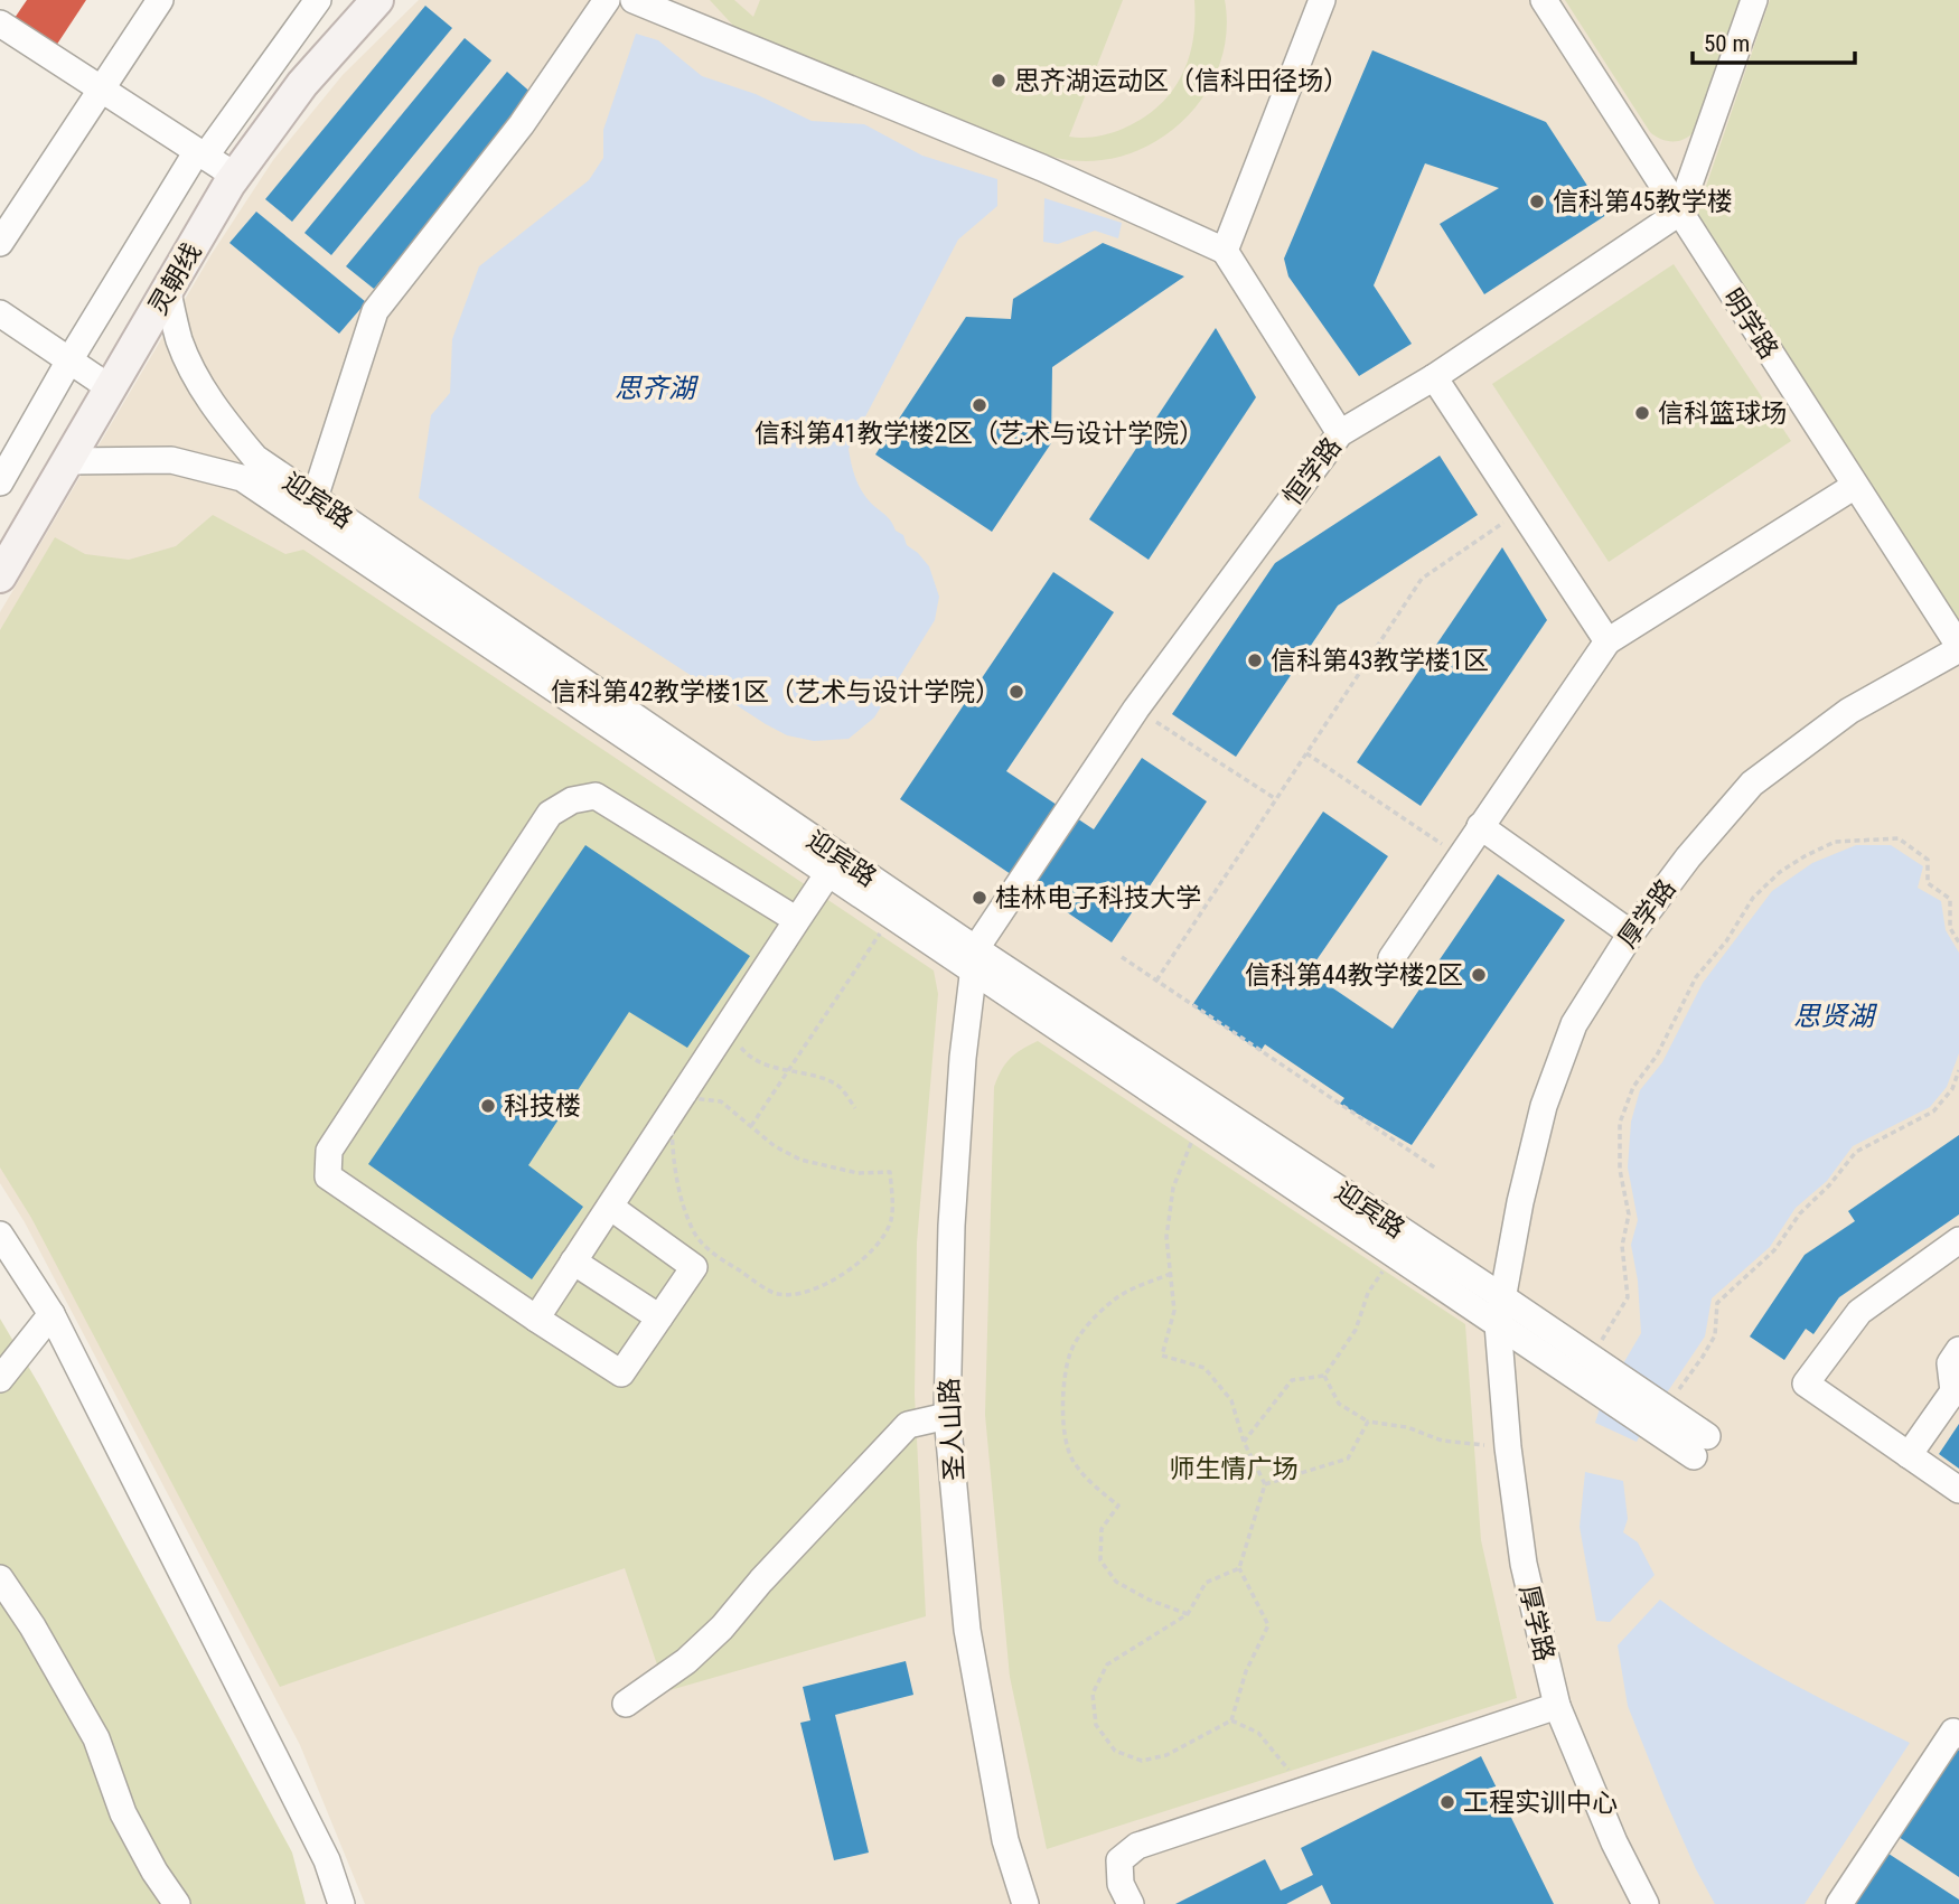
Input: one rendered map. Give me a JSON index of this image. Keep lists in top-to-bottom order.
{
  "streets": {
    "main road": ["灵朝线"],
    "street": [
      "明学路",
      "恒学路",
      "迎宾路",
      "厚学路",
      "圣人山路"
    ]
  },
  "crossings": [
    ["灵朝线", "迎宾路"],
    ["明学路", "恒学路"],
    ["明学路", "厚学路"],
    ["恒学路", "迎宾路"],
    ["恒学路", "圣人山路"],
    ["迎宾路", "厚学路"],
    ["迎宾路", "圣人山路"]
  ],
  "water": ["思齐湖", "思贤湖"],
  "parks": ["师生情广场"],
  "places": [
    "思齐湖运动区（信科田径场）",
    "信科第45教学楼",
    "信科第41教学楼2区（艺术与设计学院）",
    "信科篮球场",
    "信科第43教学楼1区",
    "信科第42教学楼1区（艺术与设计学院）",
    "桂林电子科技大学",
    "信科第44教学楼2区",
    "科技楼",
    "工程实训中心"
  ],
  "scale_bar": "50 m"
}
